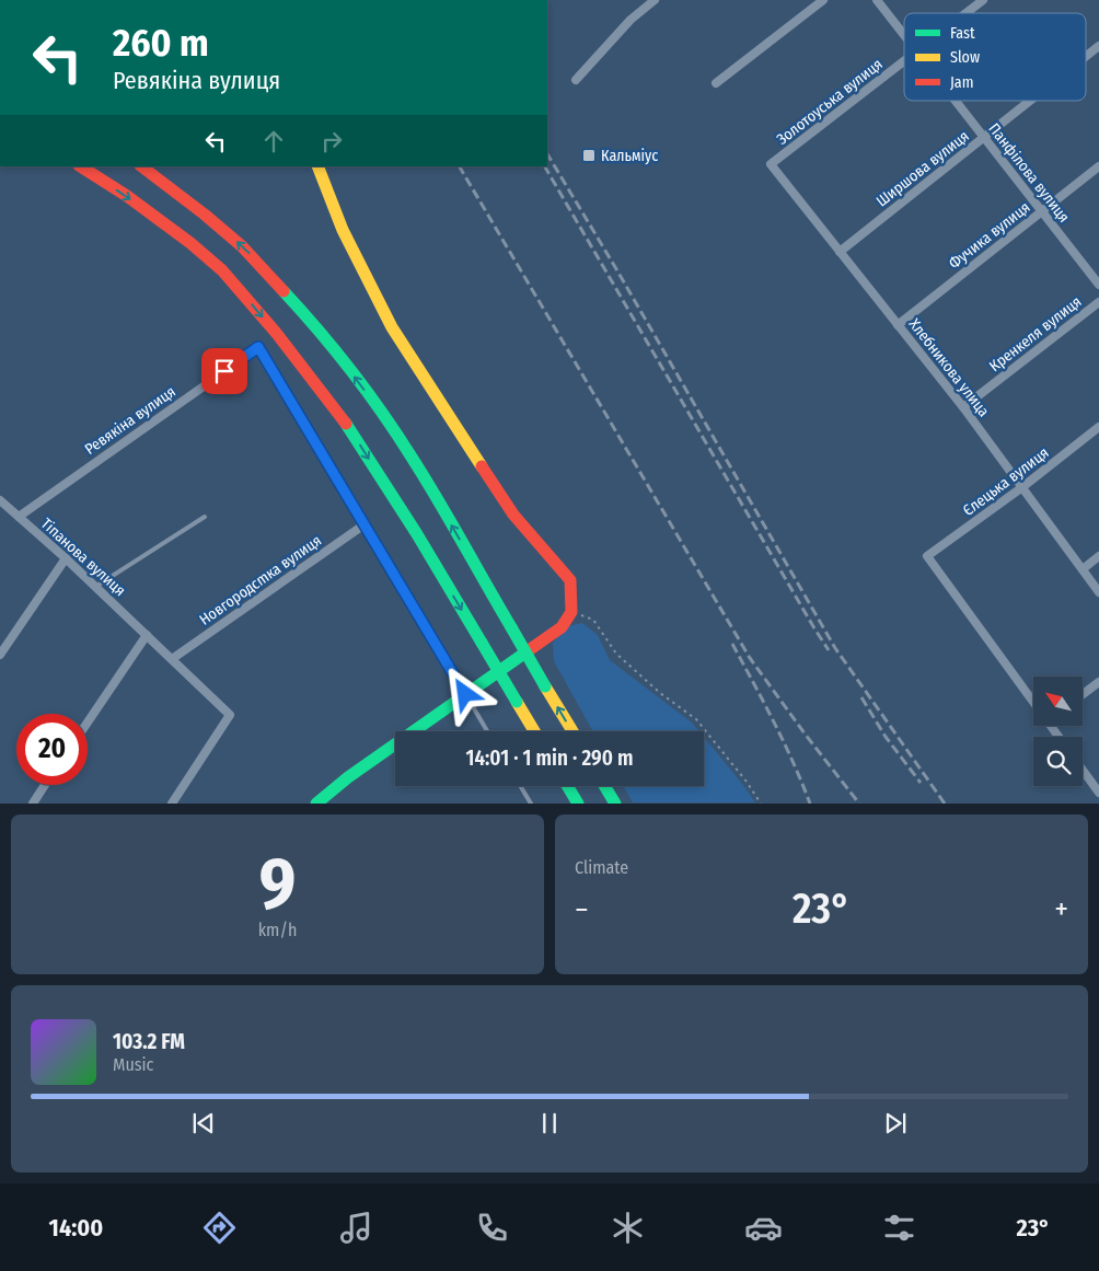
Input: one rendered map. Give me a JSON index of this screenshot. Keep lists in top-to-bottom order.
{
  "streets": {
    "street": [
      "Золотоуська вулиця",
      "Ширшова вулиця",
      "Панфілова вулиця",
      "Фучика вулиця",
      "Кренкеля вулиця",
      "Хлебникова улица",
      "Ревякiна вулиця",
      "Єлецька вулиця",
      "Тіпанова вулиця",
      "Новгородсmка вулиця"
    ]
  },
  "crossings": [
    ["Золотоуська вулиця", "Хлебникова улица"],
    ["Ширшова вулиця", "Панфілова вулиця"],
    ["Ширшова вулиця", "Хлебникова улица"],
    ["Панфілова вулиця", "Фучика вулиця"],
    ["Фучика вулиця", "Хлебникова улица"],
    ["Кренкеля вулиця", "Хлебникова улица"],
    ["Хлебникова улица", "Єлецька вулиця"],
    ["Ревякiна вулиця", "Тіпанова вулиця"],
    ["Тіпанова вулиця", "Новгородсmка вулиця"]
  ],
  "places": {
    "transit": ["Кальміус"]
  },
  "legend": ["Fast", "Slow", "Jam"],
  "north": "top left",
  "page": {
    "turn": ["260 m", "Ревякiна вулиця"],
    "limit": "20",
    "trip": "14:01 · 1 min · 290 m",
    "tile": [
      ["9", "km/h"],
      "Climate"
    ],
    "heat": ["−", "23°", "+"],
    "song": ["103.2 FM", "Music"],
    "tabs": ["14:00", "23°"]
  }
}
